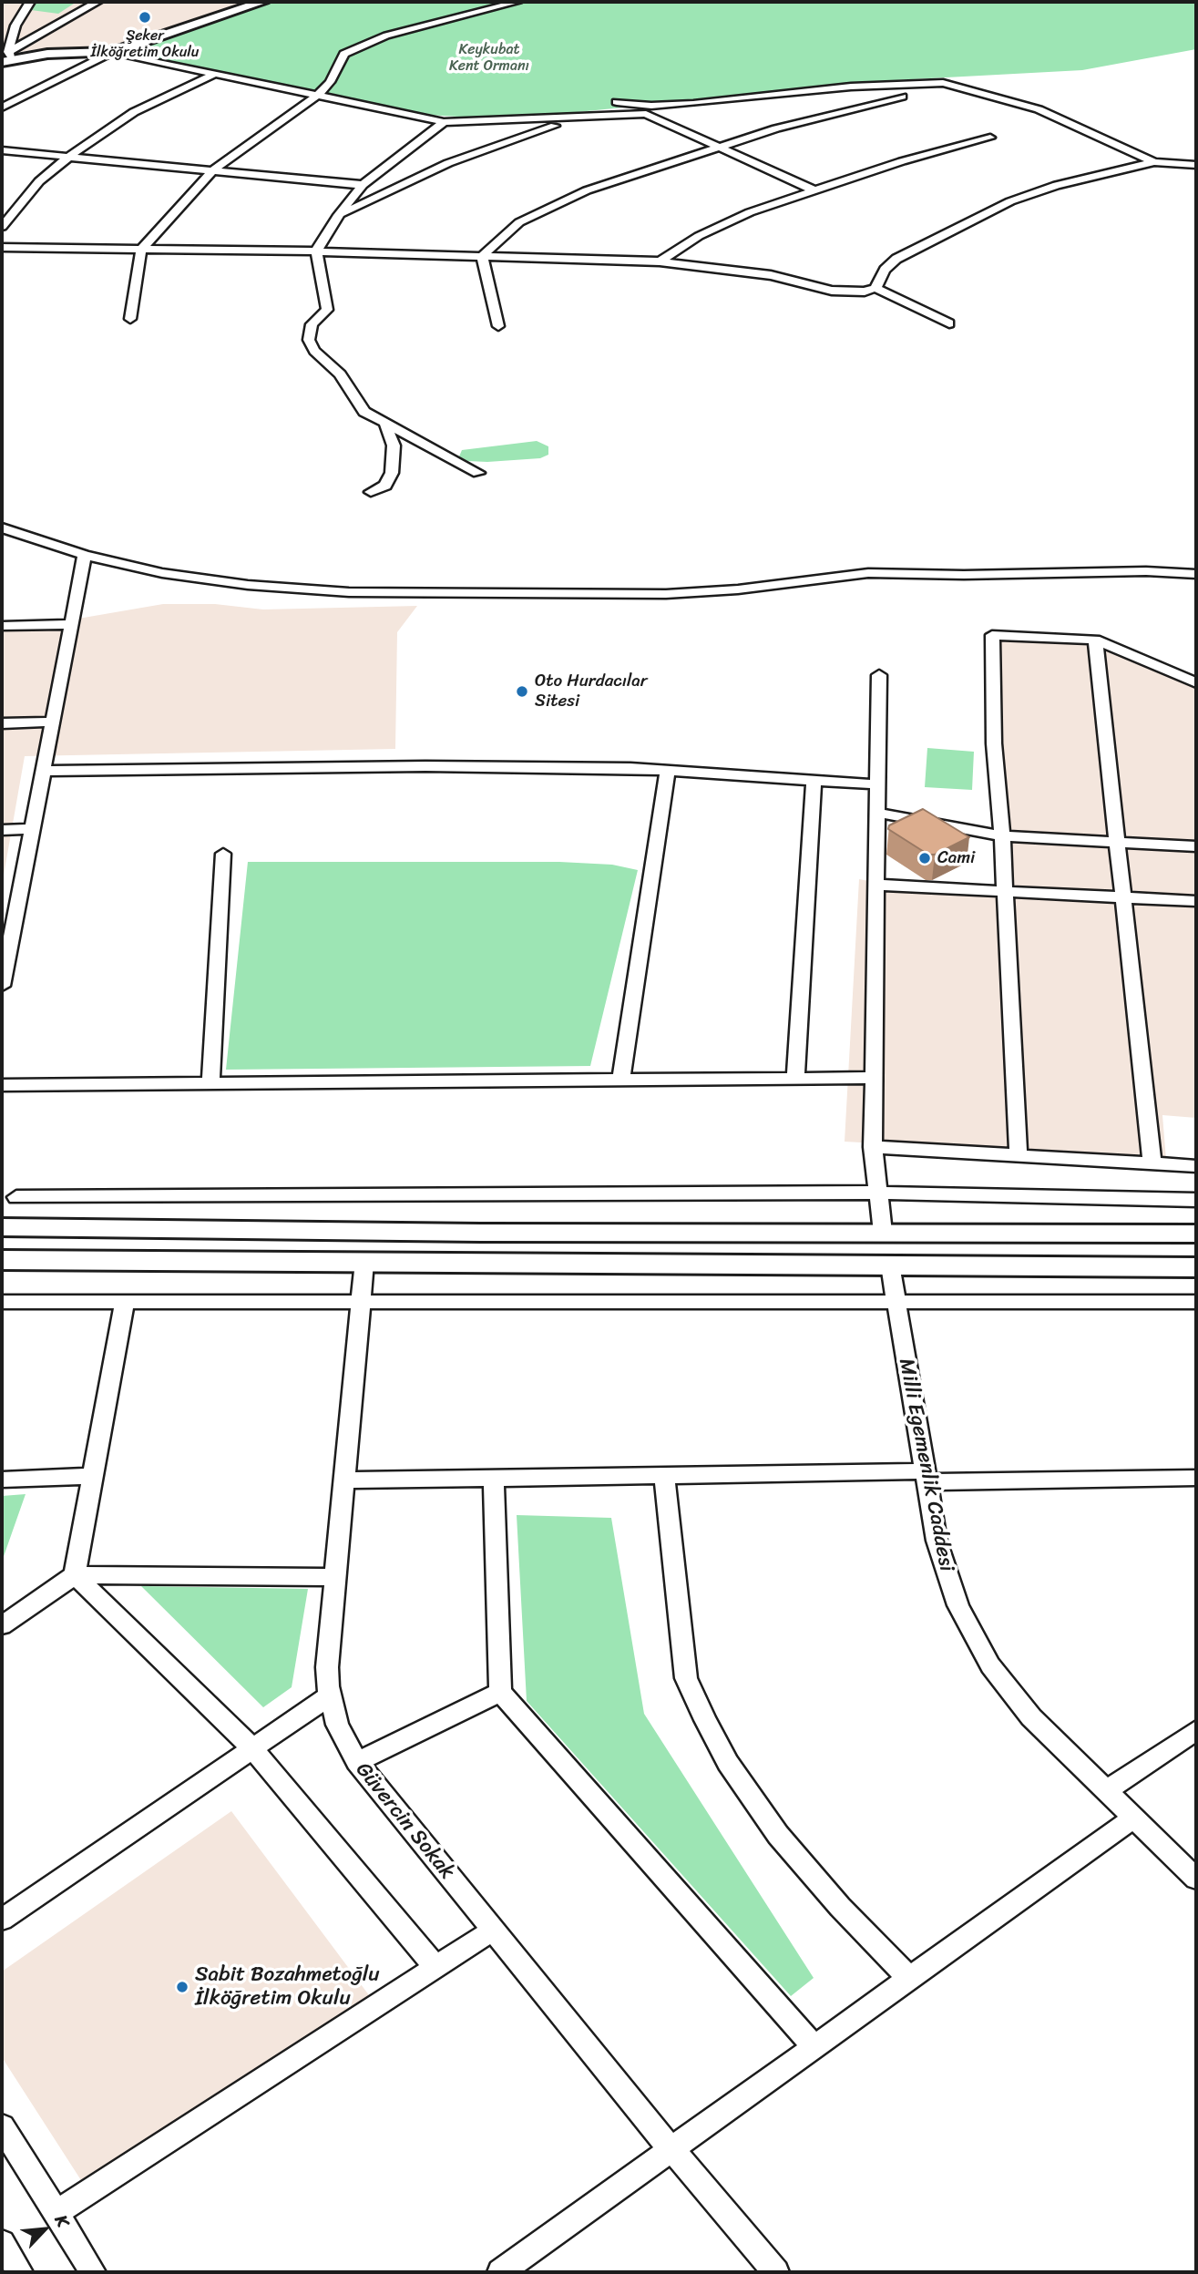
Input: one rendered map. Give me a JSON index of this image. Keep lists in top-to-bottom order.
{
  "streets": {
    "street": ["Milli Egemenlik Caddesi", "Güvercin Sokak"]
  },
  "parks": ["Keykubat Kent Ormanı"],
  "places": [
    "Şeker İlköğretim Okulu",
    "Oto Hurdacılar Sitesi",
    "Cami",
    "Sabit Bozahmetoğlu İlköğretim Okulu"
  ],
  "north": "top right"
}
